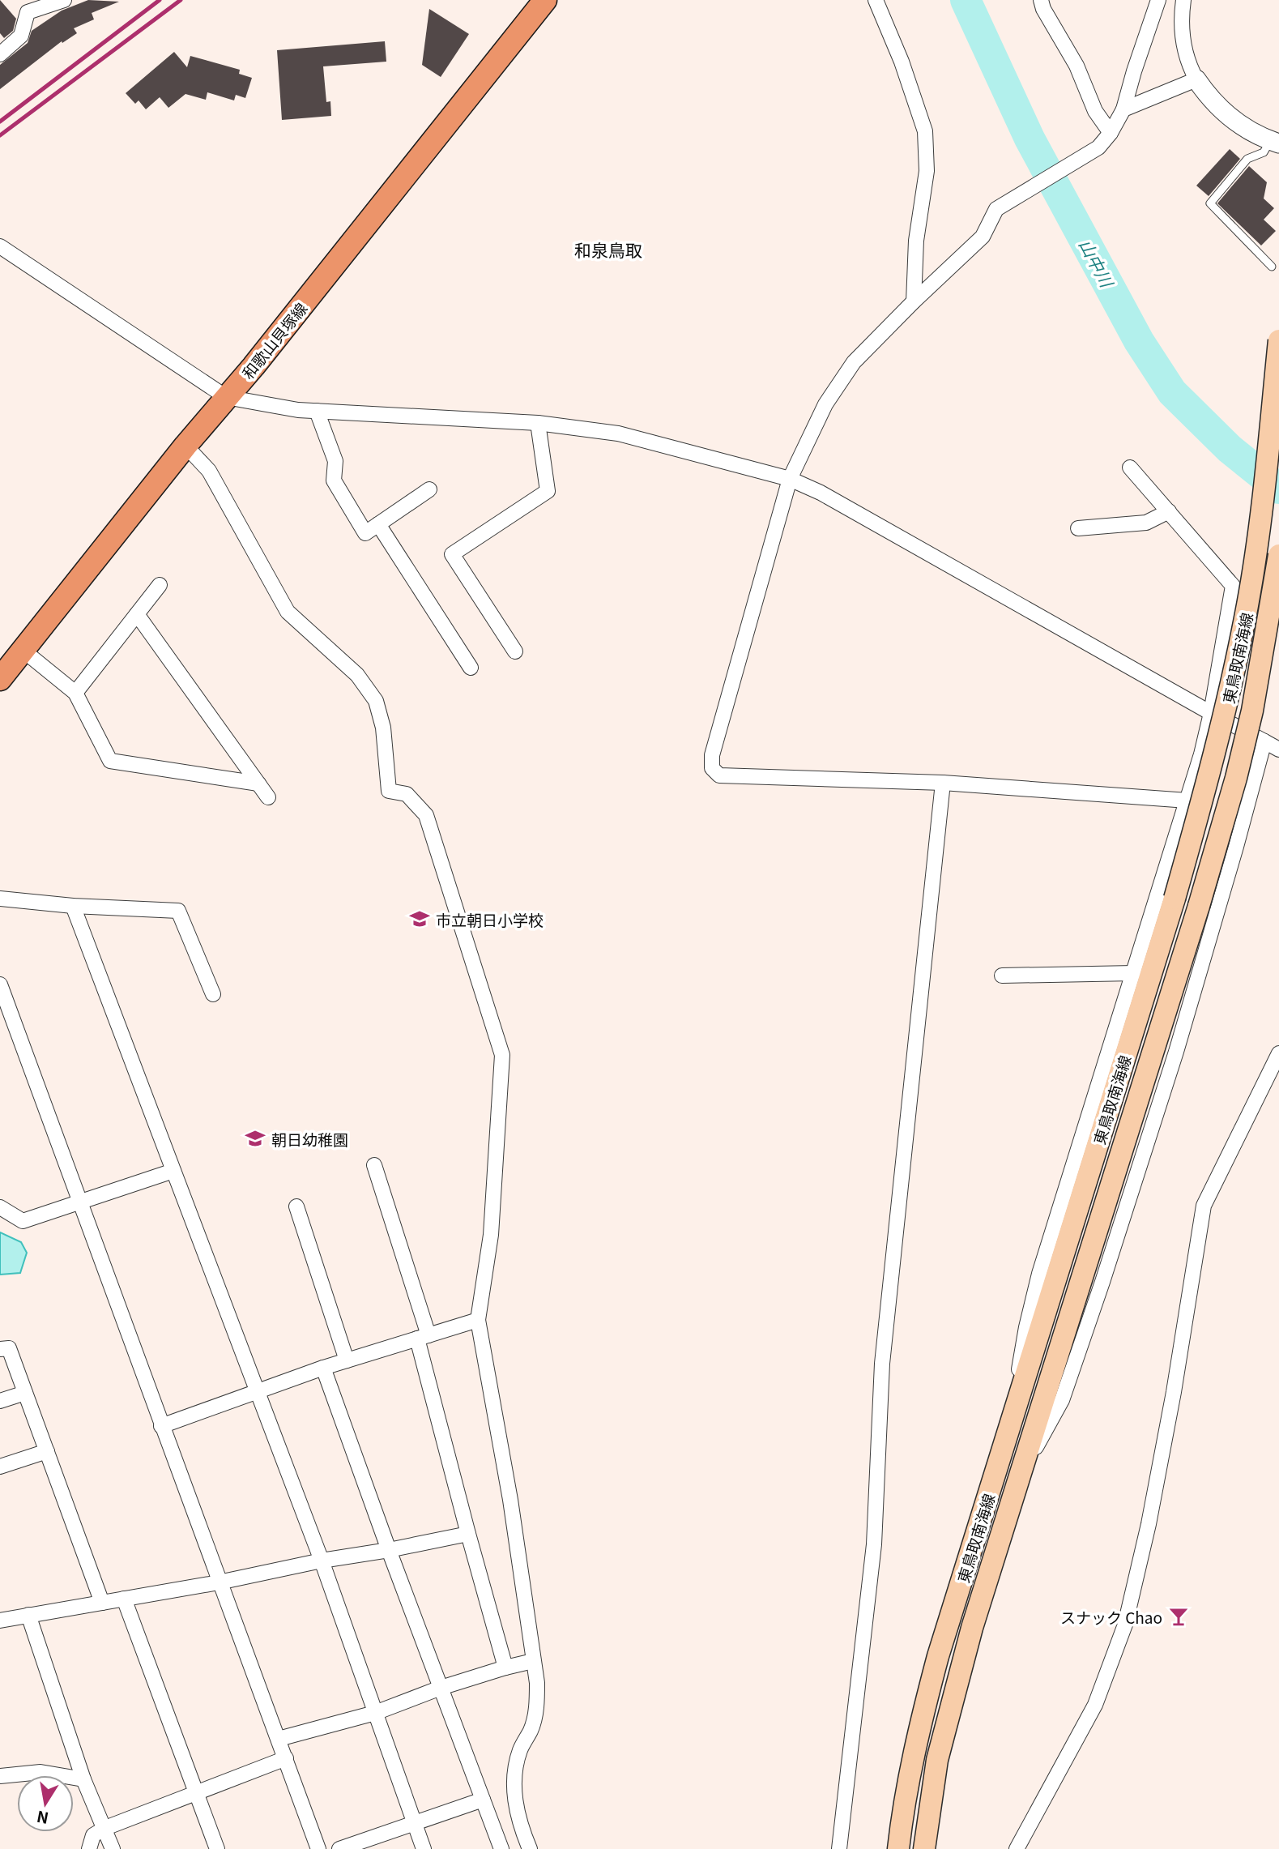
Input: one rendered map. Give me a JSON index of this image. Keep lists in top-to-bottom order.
{
  "streets": {
    "main road": ["和歌山貝塚線", "東鳥取南海線"]
  },
  "districts": ["和泉鳥取"],
  "water": ["山中川"],
  "places": {
    "school or university": ["市立朝日小学校", "朝日幼稚園"],
    "bar": ["スナック Chao"]
  },
  "north": "bottom"
}
